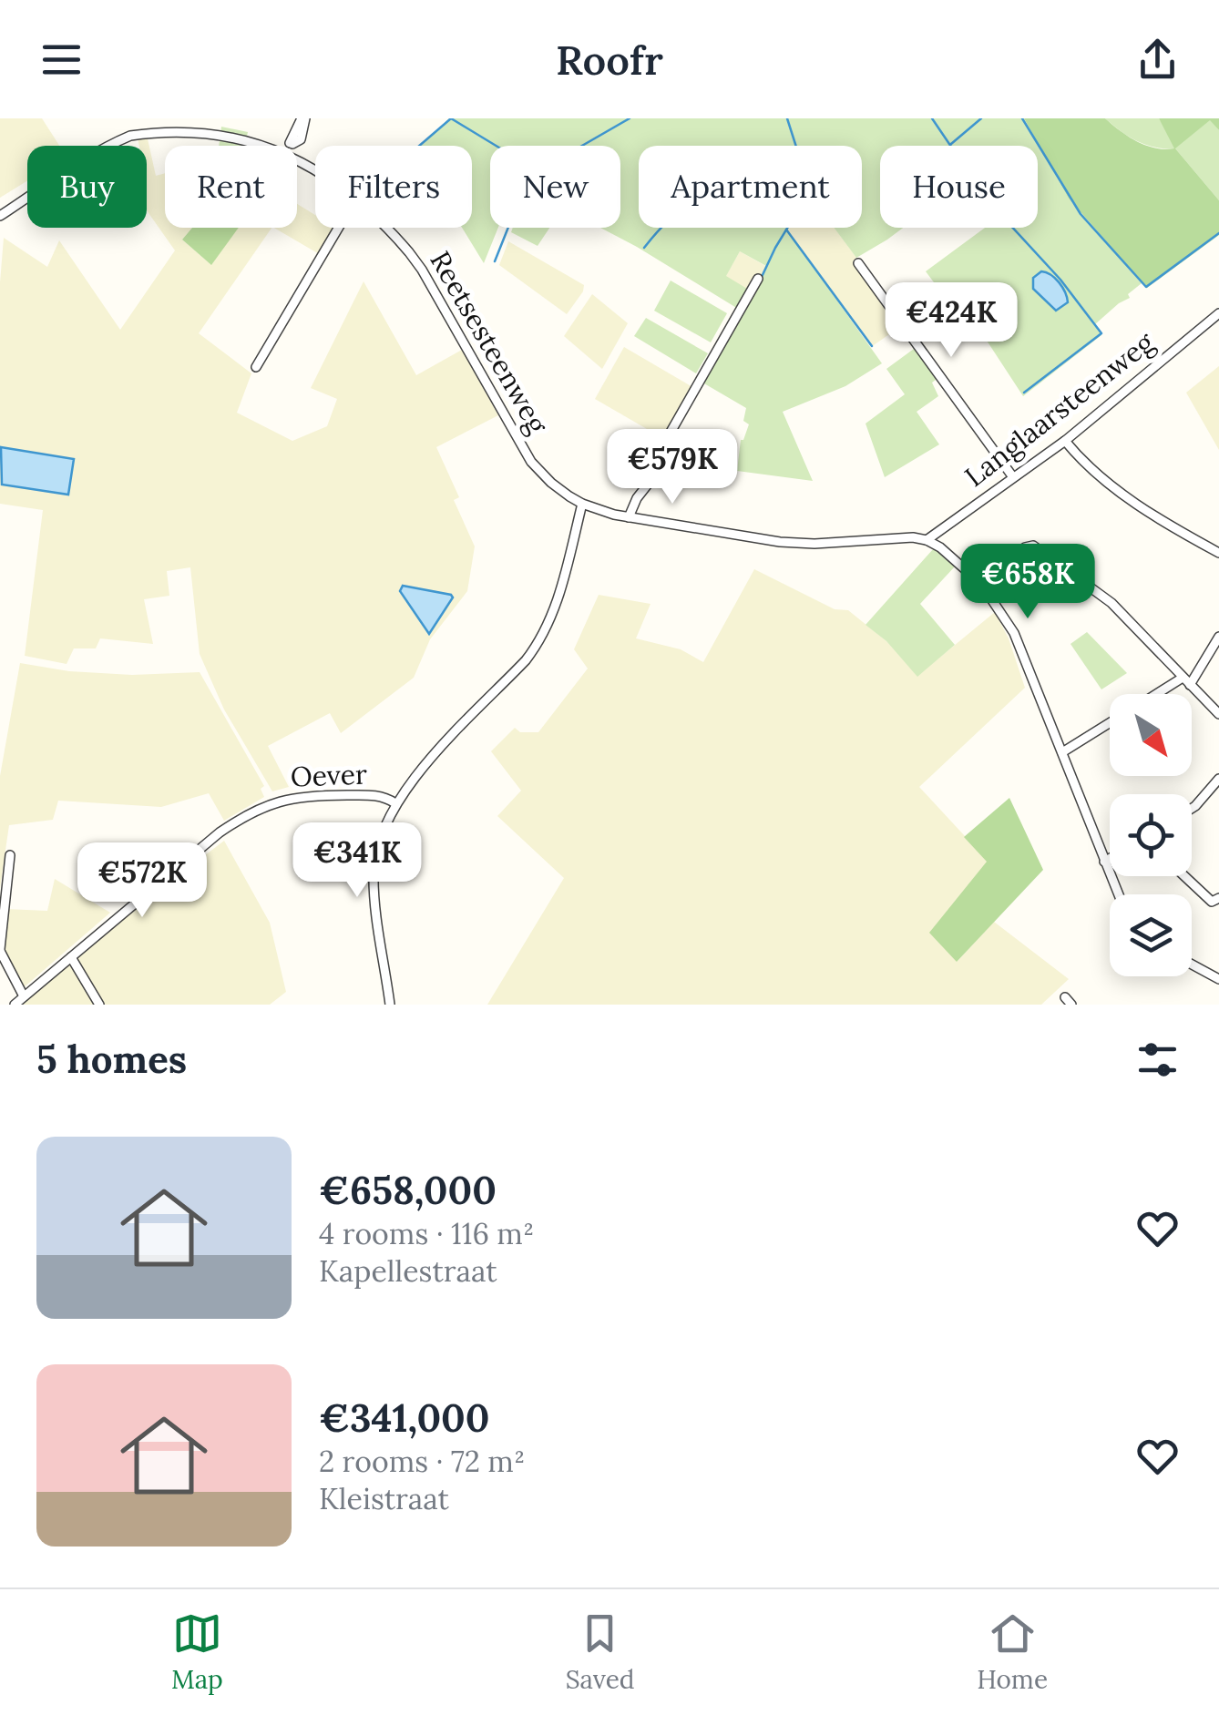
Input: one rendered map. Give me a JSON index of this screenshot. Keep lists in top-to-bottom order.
{
  "streets": {
    "street": ["Reetsesteenweg", "Langlaarsteenweg", "Oever"]
  },
  "crossings": [
    ["Reetsesteenweg", "Langlaarsteenweg"],
    ["Reetsesteenweg", "Oever"]
  ],
  "north": "bottom right",
  "page": {
    "header": "Roofr",
    "chip": [
      "Buy",
      "Rent",
      "Filters",
      "New",
      "Apartment",
      "House"
    ],
    "price": [
      "€424K",
      "€579K",
      "€658K",
      "€341K",
      "€572K"
    ],
    "heading": "5 homes",
    "list": [
      {
        "name": "€658,000",
        "note": "4 rooms · 116 m² · Kapellestraat"
      },
      {
        "name": "€341,000",
        "note": "2 rooms · 72 m² · Kleistraat"
      }
    ],
    "tabs": ["Map", "Saved", "Home"]
  }
}
